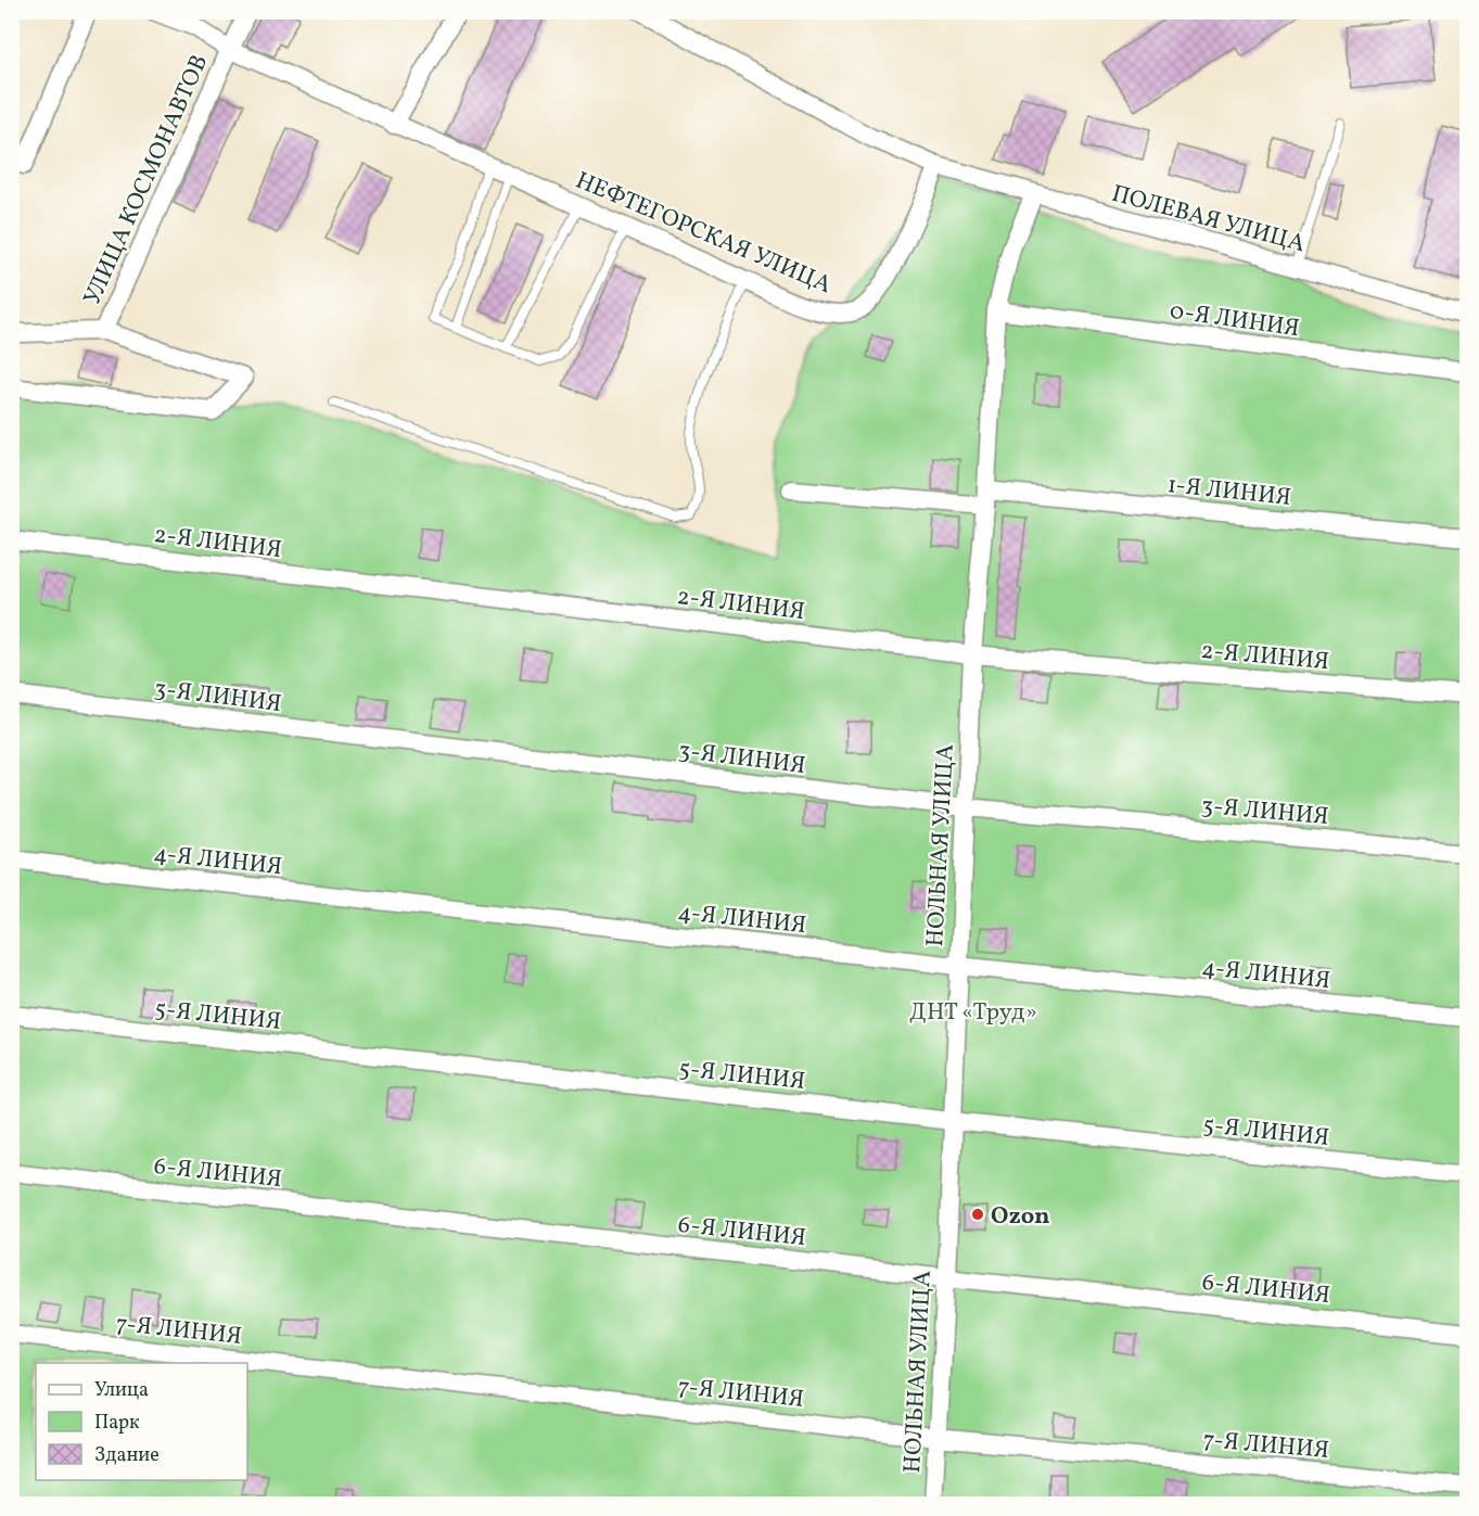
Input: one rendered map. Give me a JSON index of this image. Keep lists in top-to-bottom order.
{
  "streets": {
    "street": [
      "УЛИЦА КОСМОНАВТОВ",
      "ПОЛЕВАЯ УЛИЦА",
      "НЕФТЕГОРСКАЯ УЛИЦА",
      "0-Я ЛИНИЯ",
      "1-Я ЛИНИЯ",
      "2-Я ЛИНИЯ",
      "3-Я ЛИНИЯ",
      "НОЛЬНАЯ УЛИЦА",
      "4-Я ЛИНИЯ",
      "5-Я ЛИНИЯ",
      "6-Я ЛИНИЯ",
      "7-Я ЛИНИЯ"
    ]
  },
  "crossings": [
    ["УЛИЦА КОСМОНАВТОВ", "НЕФТЕГОРСКАЯ УЛИЦА"],
    ["ПОЛЕВАЯ УЛИЦА", "НЕФТЕГОРСКАЯ УЛИЦА"],
    ["ПОЛЕВАЯ УЛИЦА", "НОЛЬНАЯ УЛИЦА"],
    ["0-Я ЛИНИЯ", "НОЛЬНАЯ УЛИЦА"],
    ["1-Я ЛИНИЯ", "НОЛЬНАЯ УЛИЦА"],
    ["2-Я ЛИНИЯ", "НОЛЬНАЯ УЛИЦА"],
    ["3-Я ЛИНИЯ", "НОЛЬНАЯ УЛИЦА"],
    ["НОЛЬНАЯ УЛИЦА", "4-Я ЛИНИЯ"],
    ["НОЛЬНАЯ УЛИЦА", "5-Я ЛИНИЯ"],
    ["НОЛЬНАЯ УЛИЦА", "6-Я ЛИНИЯ"],
    ["НОЛЬНАЯ УЛИЦА", "7-Я ЛИНИЯ"]
  ],
  "parks": ["ДНТ «Труд»"],
  "places": ["Ozon"],
  "legend": ["Улица", "Парк", "Здание"]
}
